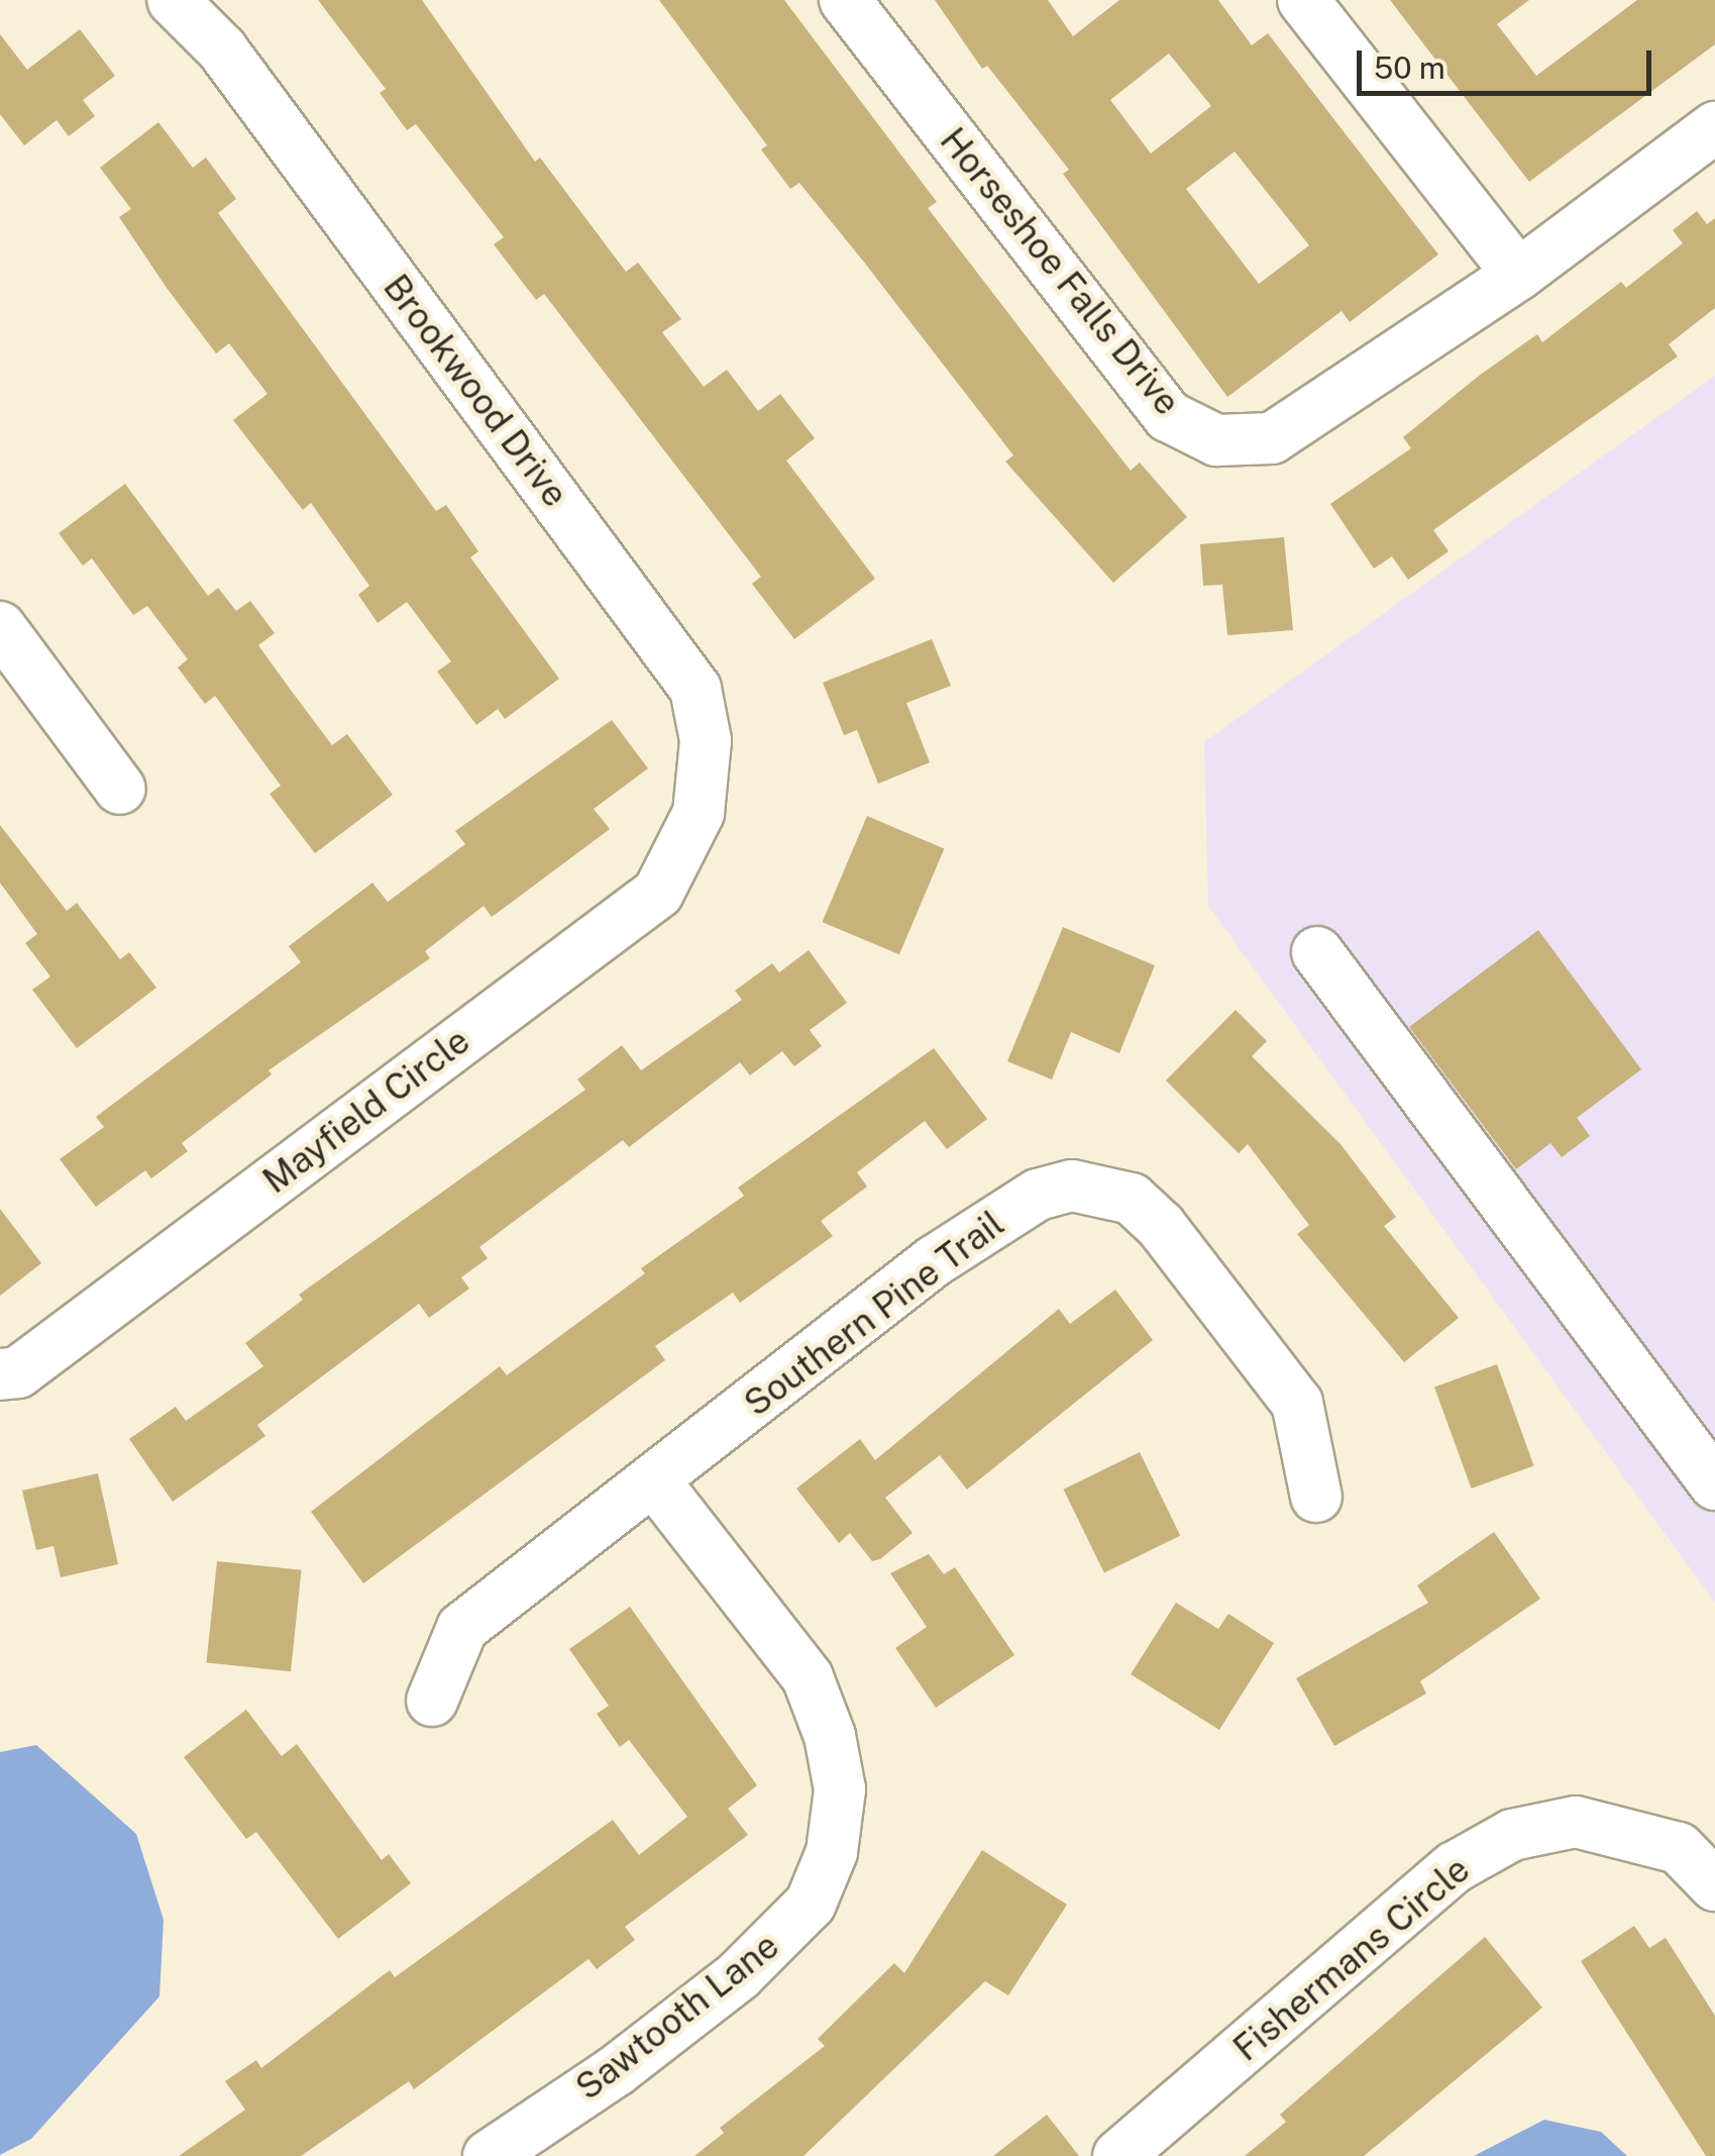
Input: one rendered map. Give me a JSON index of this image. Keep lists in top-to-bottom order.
{
  "streets": {
    "street": [
      "Horseshoe Falls Drive",
      "Brookwood Drive",
      "Mayfield Circle",
      "Southern Pine Trail",
      "Fishermans Circle",
      "Sawtooth Lane"
    ]
  },
  "crossings": [
    ["Brookwood Drive", "Mayfield Circle"],
    ["Southern Pine Trail", "Sawtooth Lane"]
  ],
  "scale_bar": "50 m"
}
